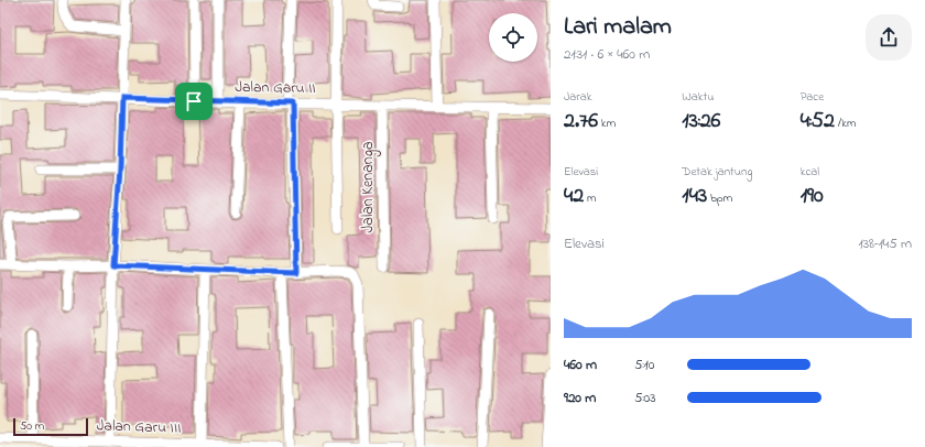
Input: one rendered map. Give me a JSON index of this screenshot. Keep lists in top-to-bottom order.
{
  "streets": {
    "street": ["Jalan Garu II", "Jalan Kenanga", "Jalan Garu III"]
  },
  "crossings": [
    ["Jalan Garu II", "Jalan Kenanga"]
  ],
  "scale_bar": "50 m",
  "page": {
    "heading": ["Lari malam", "21:31 · 6 × 460 m"],
    "stats": [
      ["Jarak", "2.76 km"],
      ["Waktu", "13:26"],
      ["Pace", "4:52 /km"],
      ["Elevasi", "42 m"],
      ["Detak jantung", "143 bpm"],
      ["kcal", "190"]
    ],
    "chart": ["Elevasi", "138–145 m"],
    "list": [
      {
        "name": "460 m",
        "note": "5:10"
      },
      {
        "name": "920 m",
        "note": "5:03"
      }
    ],
    "scale": "50 m"
  }
}
